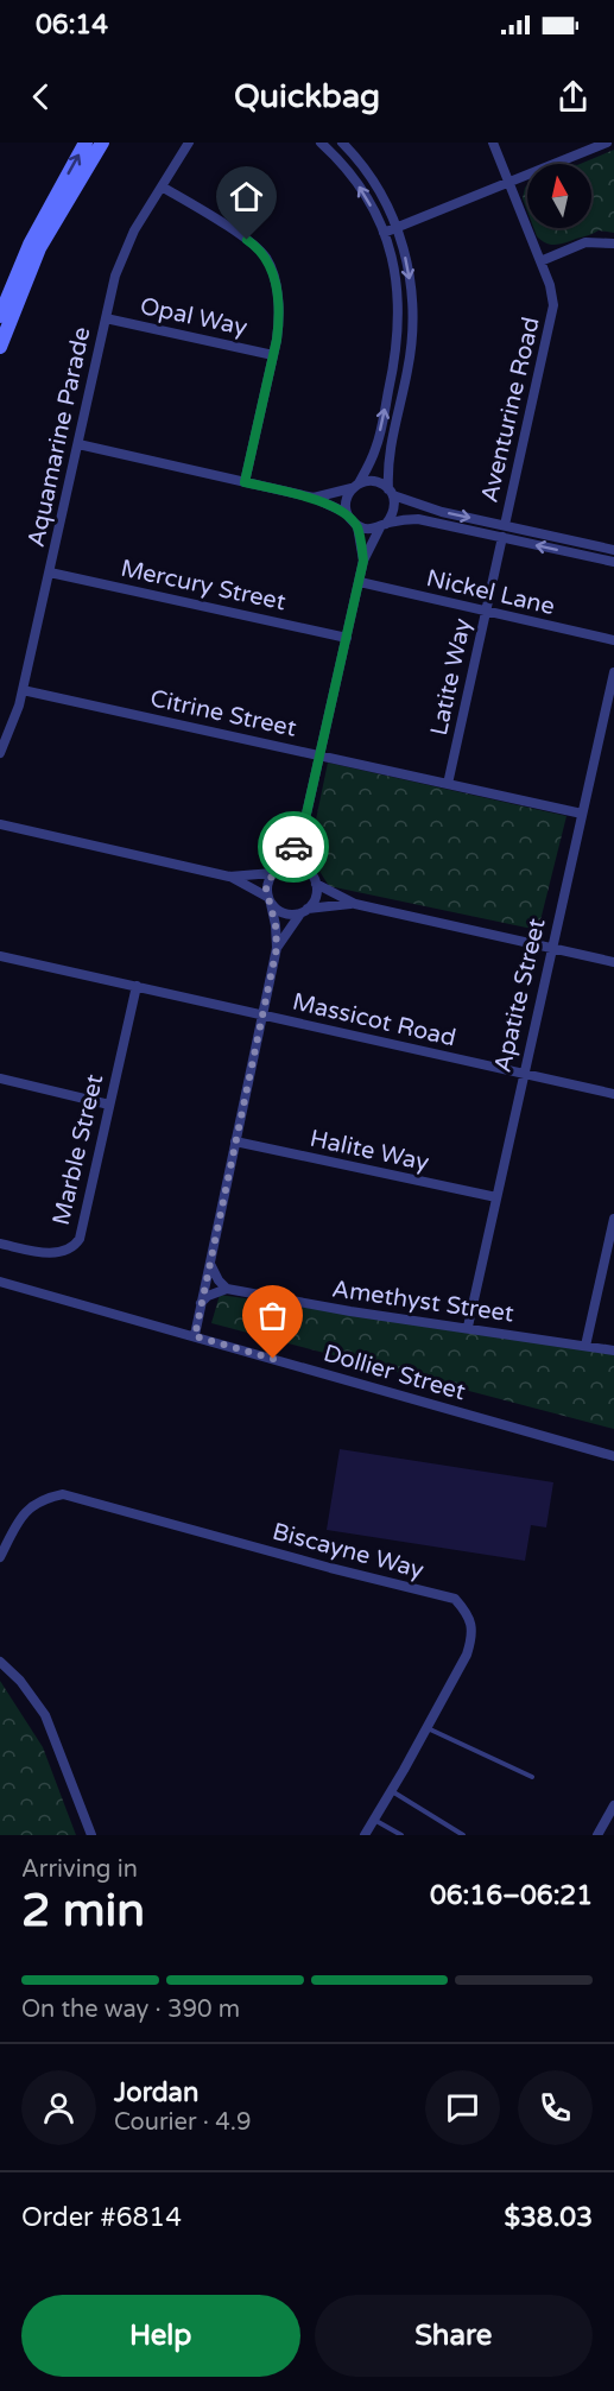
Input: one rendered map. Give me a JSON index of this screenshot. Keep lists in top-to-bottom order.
{
  "streets": {
    "street": [
      "Opal Way",
      "Aventurine Road",
      "Aquamarine Parade",
      "Mercury Street",
      "Nickel Lane",
      "Latite Way",
      "Citrine Street",
      "Apatite Street",
      "Massicot Road",
      "Marble Street",
      "Halite Way",
      "Amethyst Street",
      "Dollier Street",
      "Biscayne Way"
    ]
  },
  "crossings": [
    ["Opal Way", "Aquamarine Parade"],
    ["Aquamarine Parade", "Mercury Street"],
    ["Aquamarine Parade", "Citrine Street"],
    ["Nickel Lane", "Latite Way"],
    ["Latite Way", "Citrine Street"],
    ["Citrine Street", "Apatite Street"],
    ["Apatite Street", "Massicot Road"],
    ["Apatite Street", "Halite Way"],
    ["Apatite Street", "Amethyst Street"],
    ["Massicot Road", "Marble Street"]
  ],
  "north": "top",
  "page": {
    "status": "06:14",
    "header": "Quickbag",
    "heading": ["2 min", "Arriving in", "06:16–06:21"],
    "panel": [
      "Jordan",
      "Courier · 4.9",
      "Order #6814",
      "$38.03"
    ],
    "bar": "On the way · 390 m",
    "buttons": ["Help", "Share"]
  }
}
